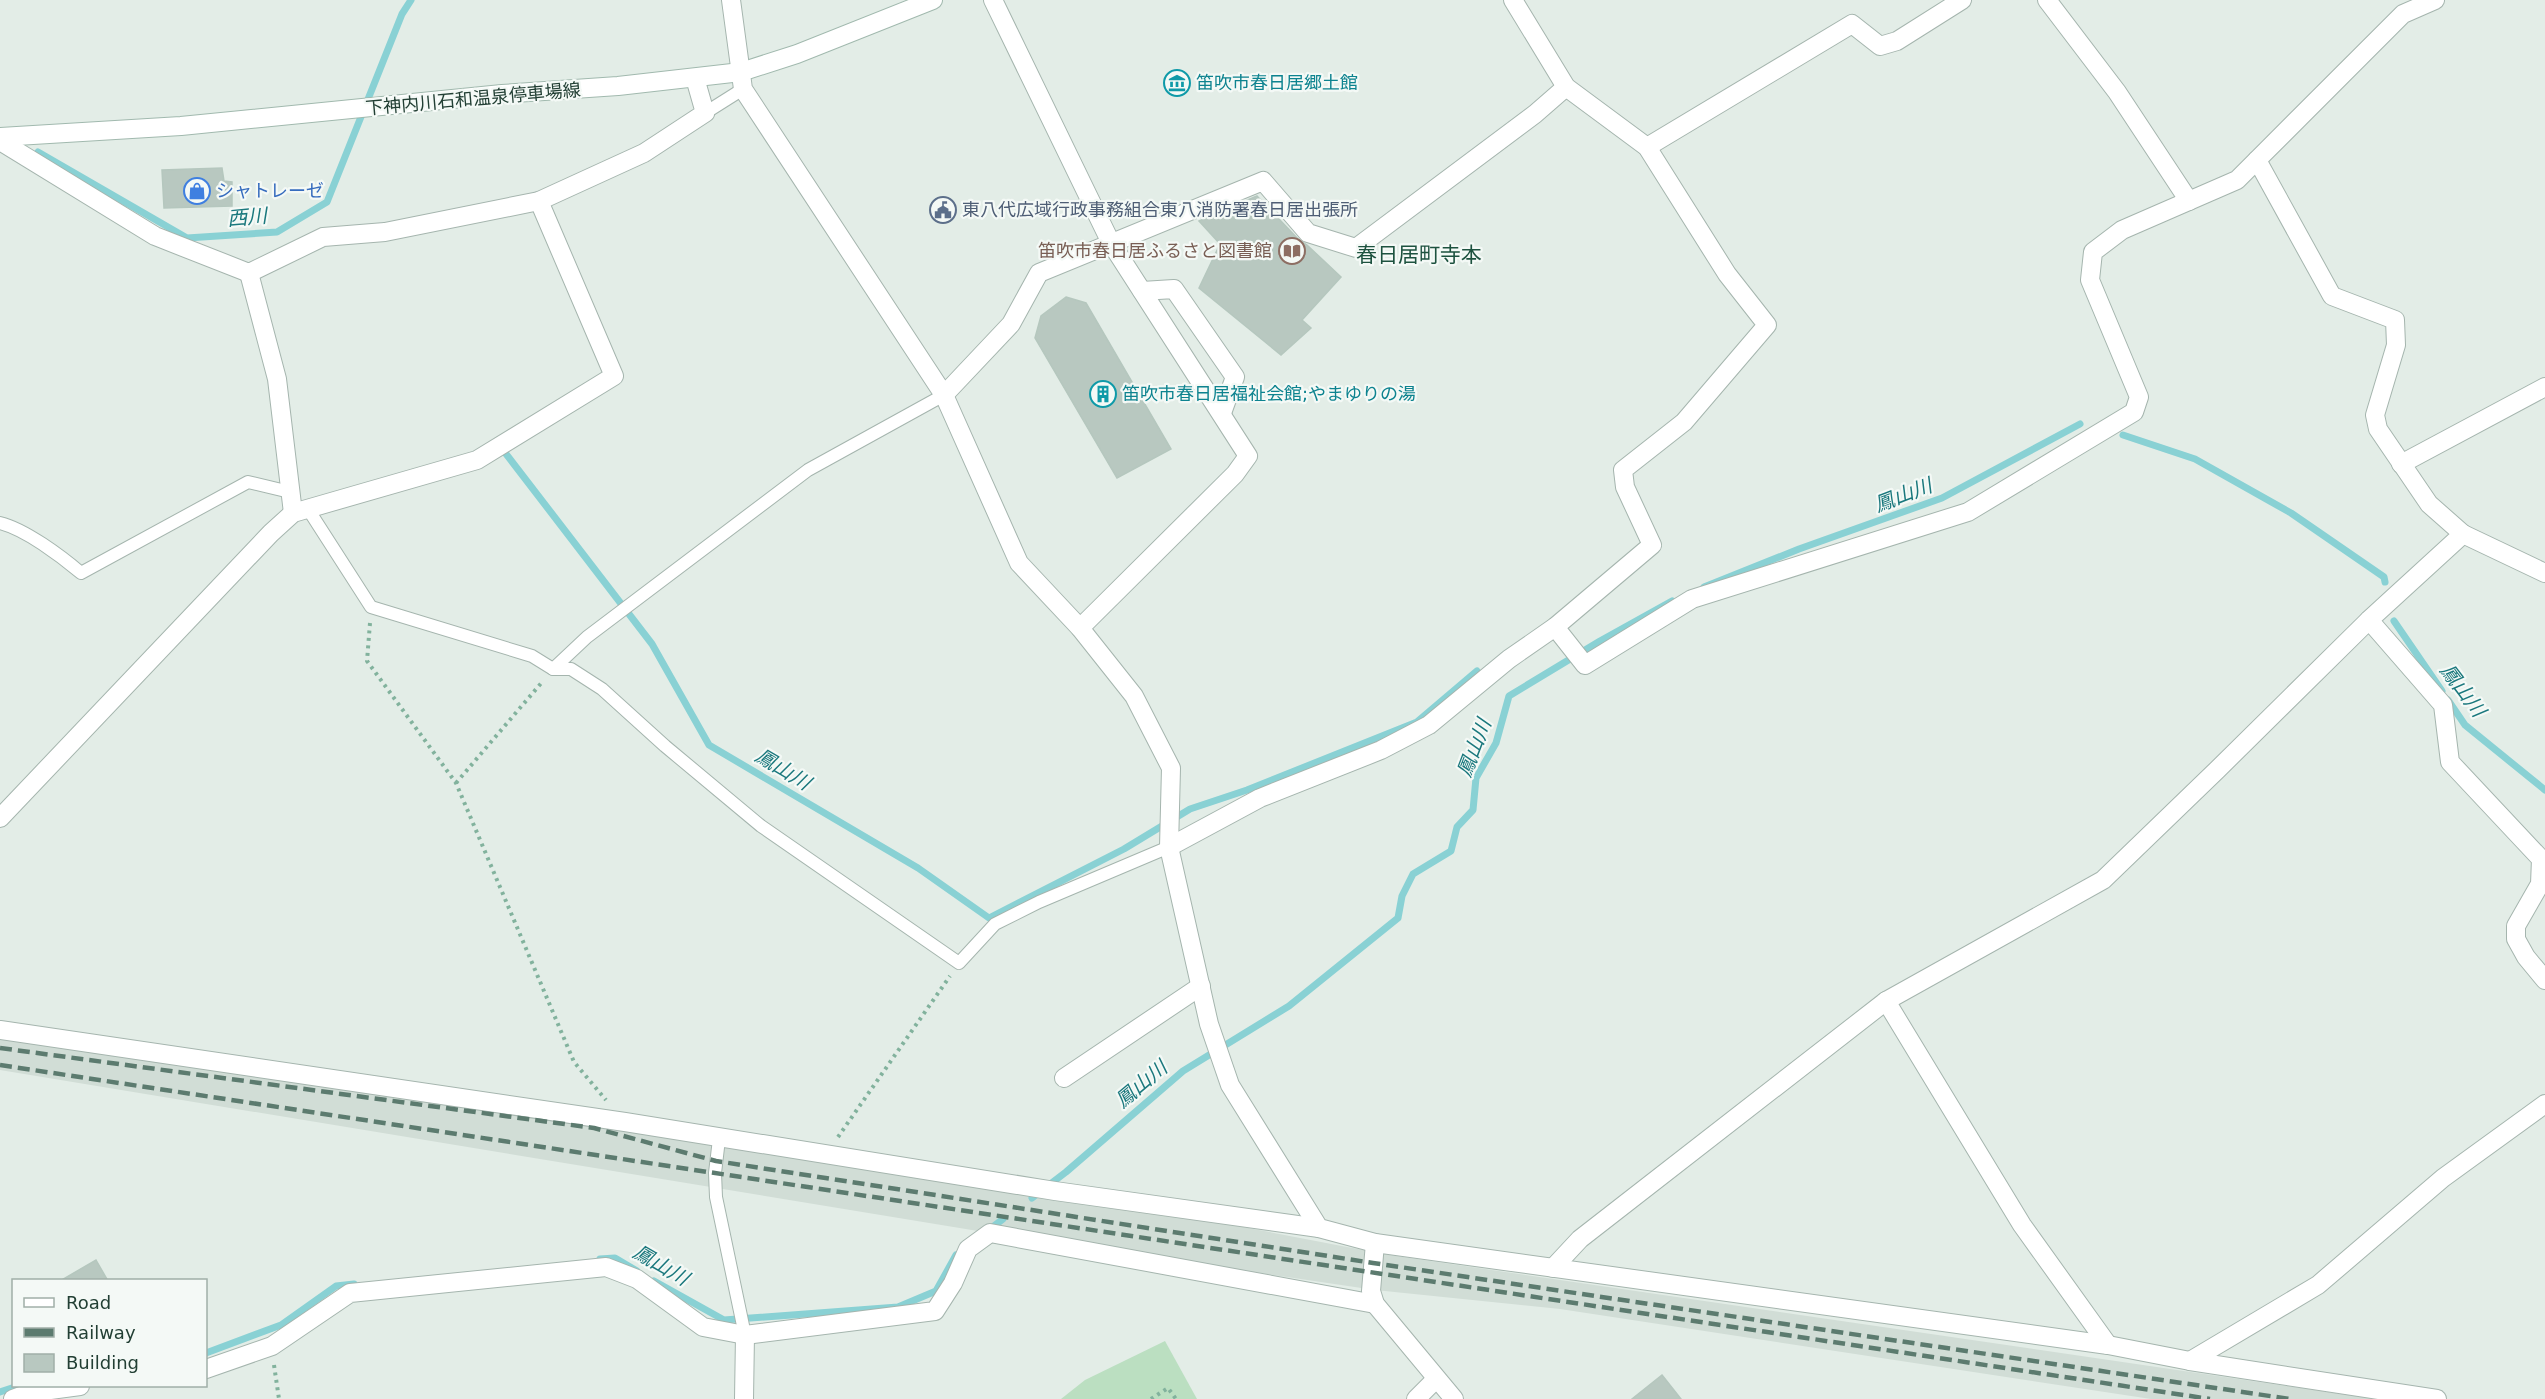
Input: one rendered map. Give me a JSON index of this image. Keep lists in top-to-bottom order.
{
  "streets": {
    "street": ["下神内川石和温泉停車場線"]
  },
  "districts": ["春日居町寺本"],
  "water": ["西川", "鳳山川"],
  "places": {
    "museum": ["笛吹市春日居郷土館"],
    "shop": ["シャトレーゼ"],
    "public building": ["東八代広域行政事務組合東八消防署春日居出張所"],
    "library": ["笛吹市春日居ふるさと図書館"],
    "building": ["笛吹市春日居福祉会館;やまゆりの湯"]
  },
  "legend": ["Road", "Railway", "Building"]
}
